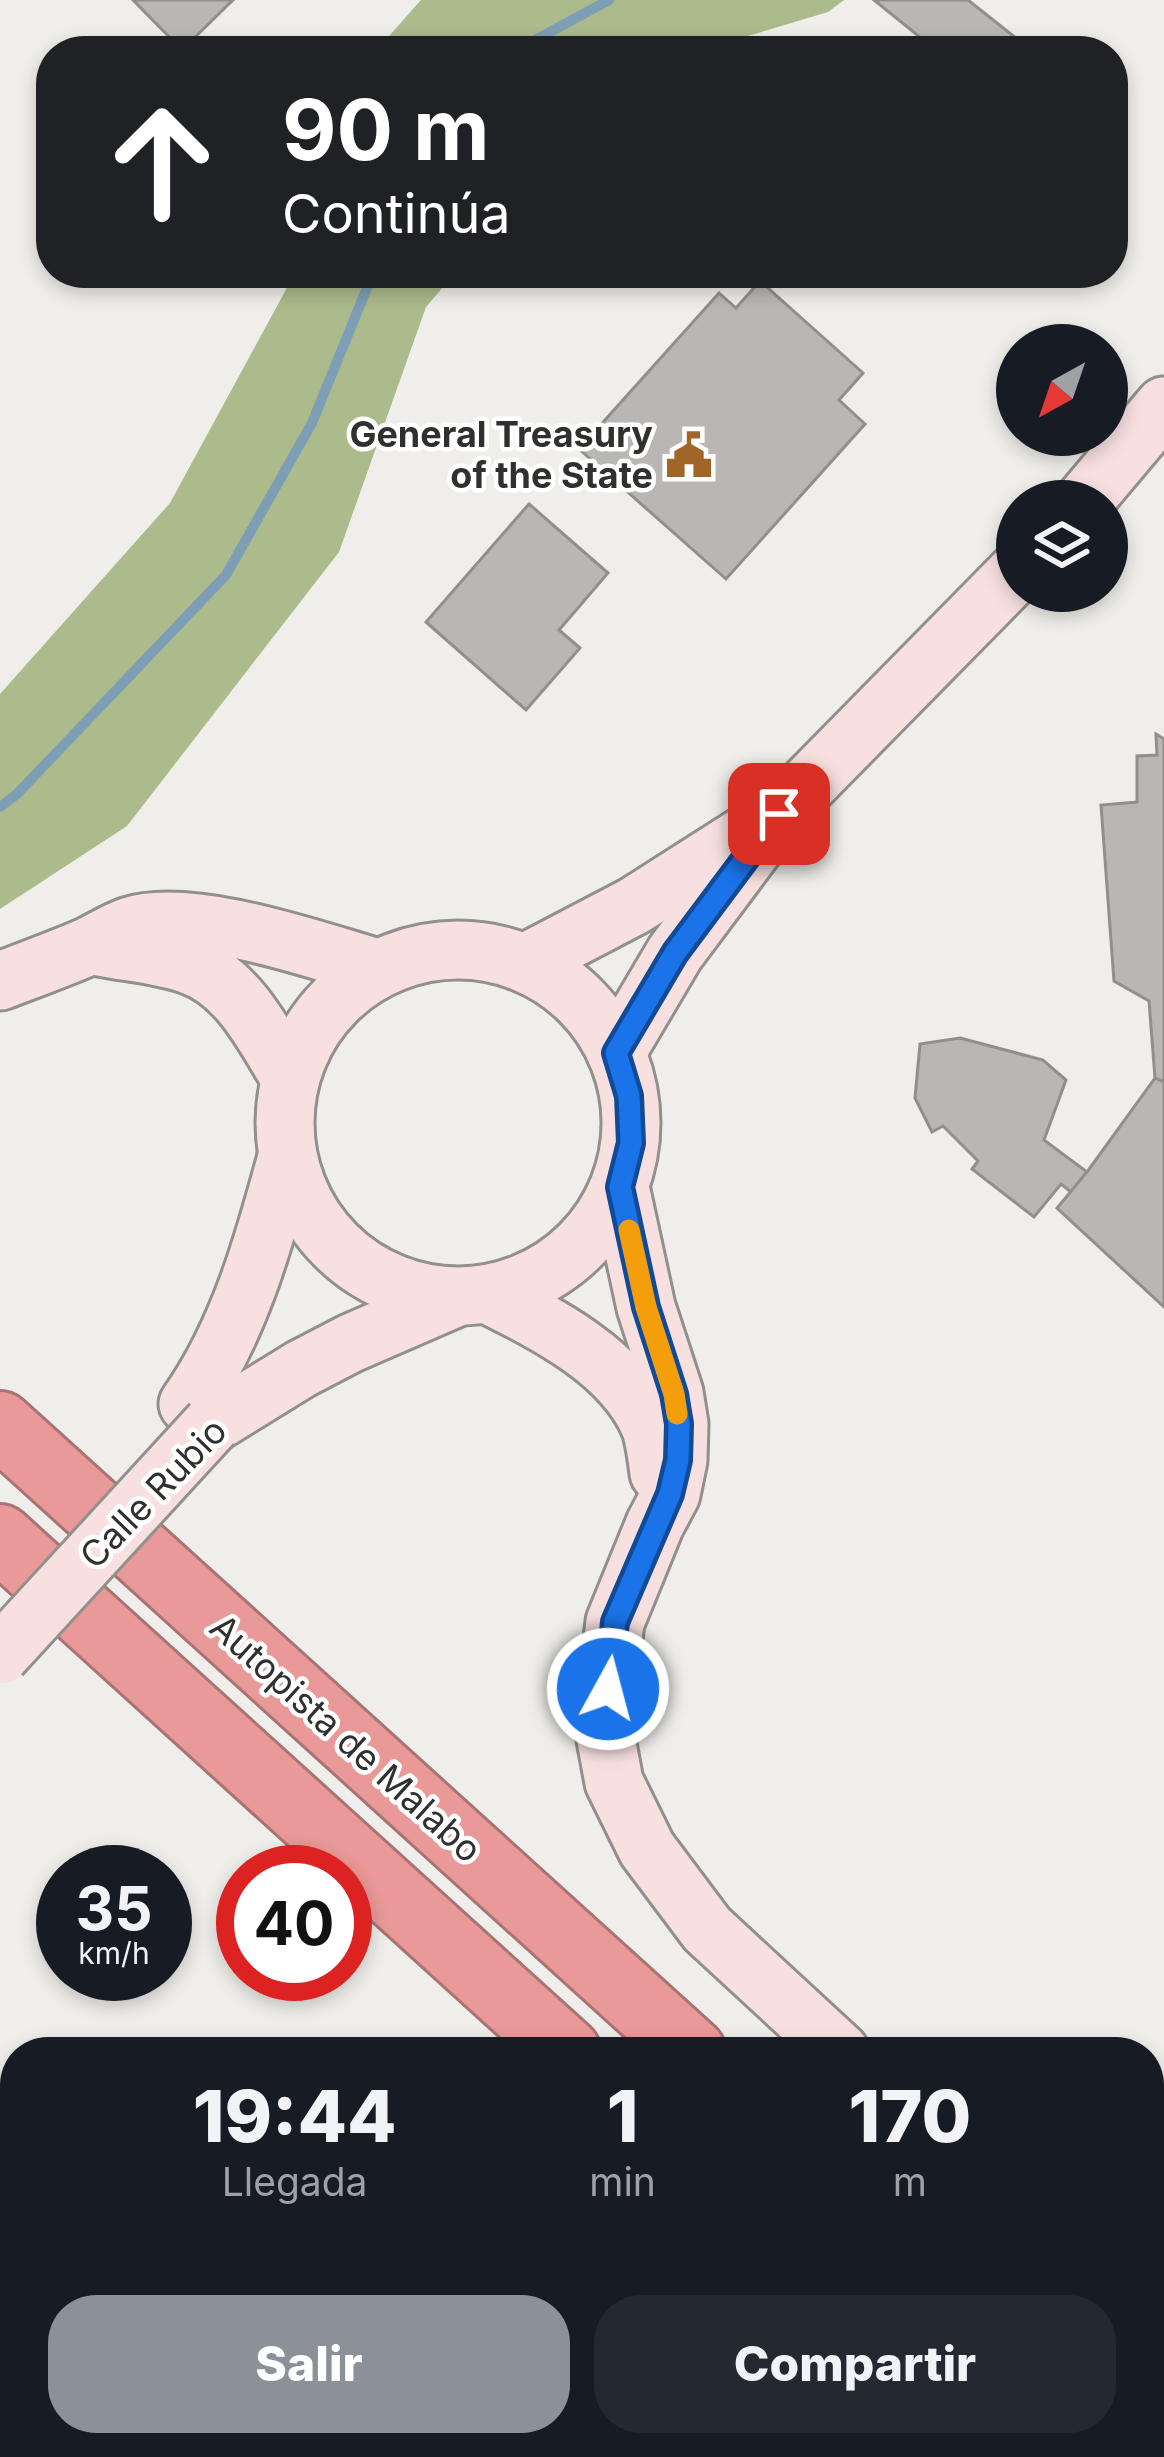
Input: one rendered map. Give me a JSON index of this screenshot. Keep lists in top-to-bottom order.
{
  "streets": {
    "highway": ["Autopista de Malabo"],
    "street": ["Calle Rubio"]
  },
  "places": {
    "public building": ["General Treasury of the State"]
  },
  "north": "bottom left",
  "page": {
    "turn": ["90 m", "Continúa"],
    "speed": "35 km/h",
    "limit": "40",
    "eta": [
      "19:44",
      "Llegada",
      "1",
      "min",
      "170",
      "m"
    ],
    "buttons": ["Salir", "Compartir"]
  }
}
